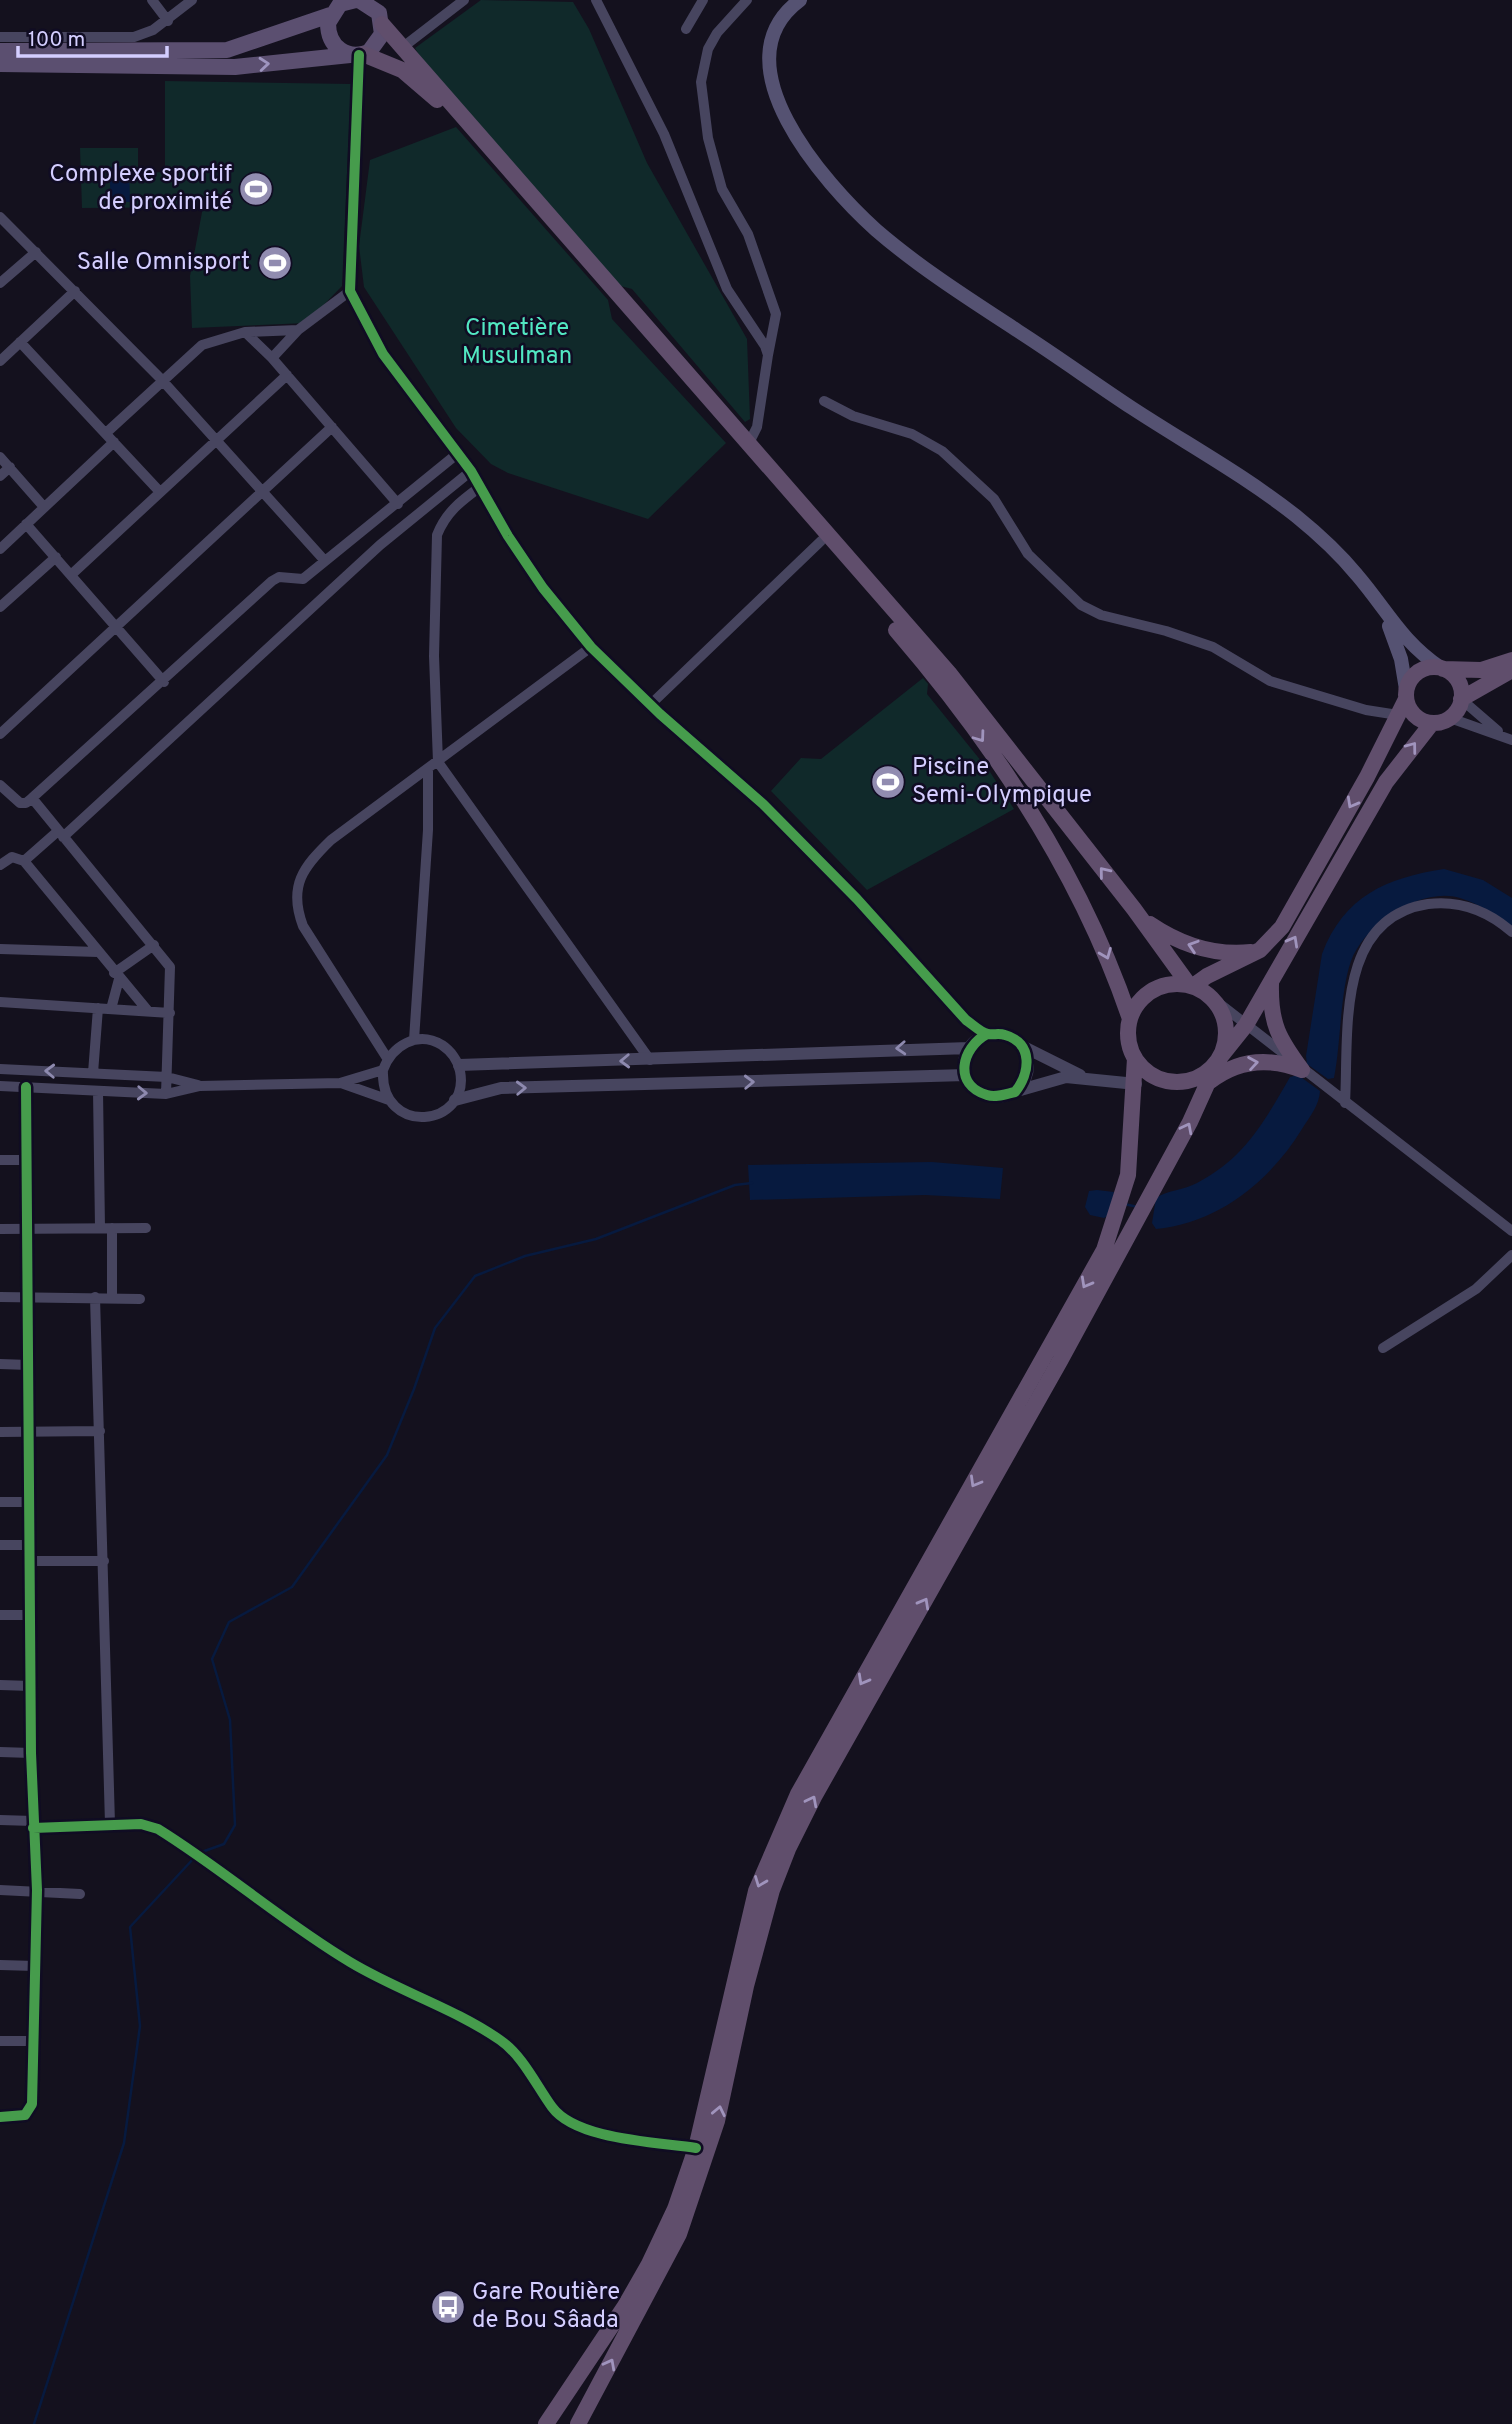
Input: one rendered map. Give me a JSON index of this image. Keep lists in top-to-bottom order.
{
  "parks": ["Cimetière Musulman"],
  "places": {
    "sports": ["Complexe sportif de proximité", "Salle Omnisport", "Piscine Semi-Olympique"],
    "bus stop": ["Gare Routière de Bou Sâada"]
  },
  "scale_bar": "100 m"
}
